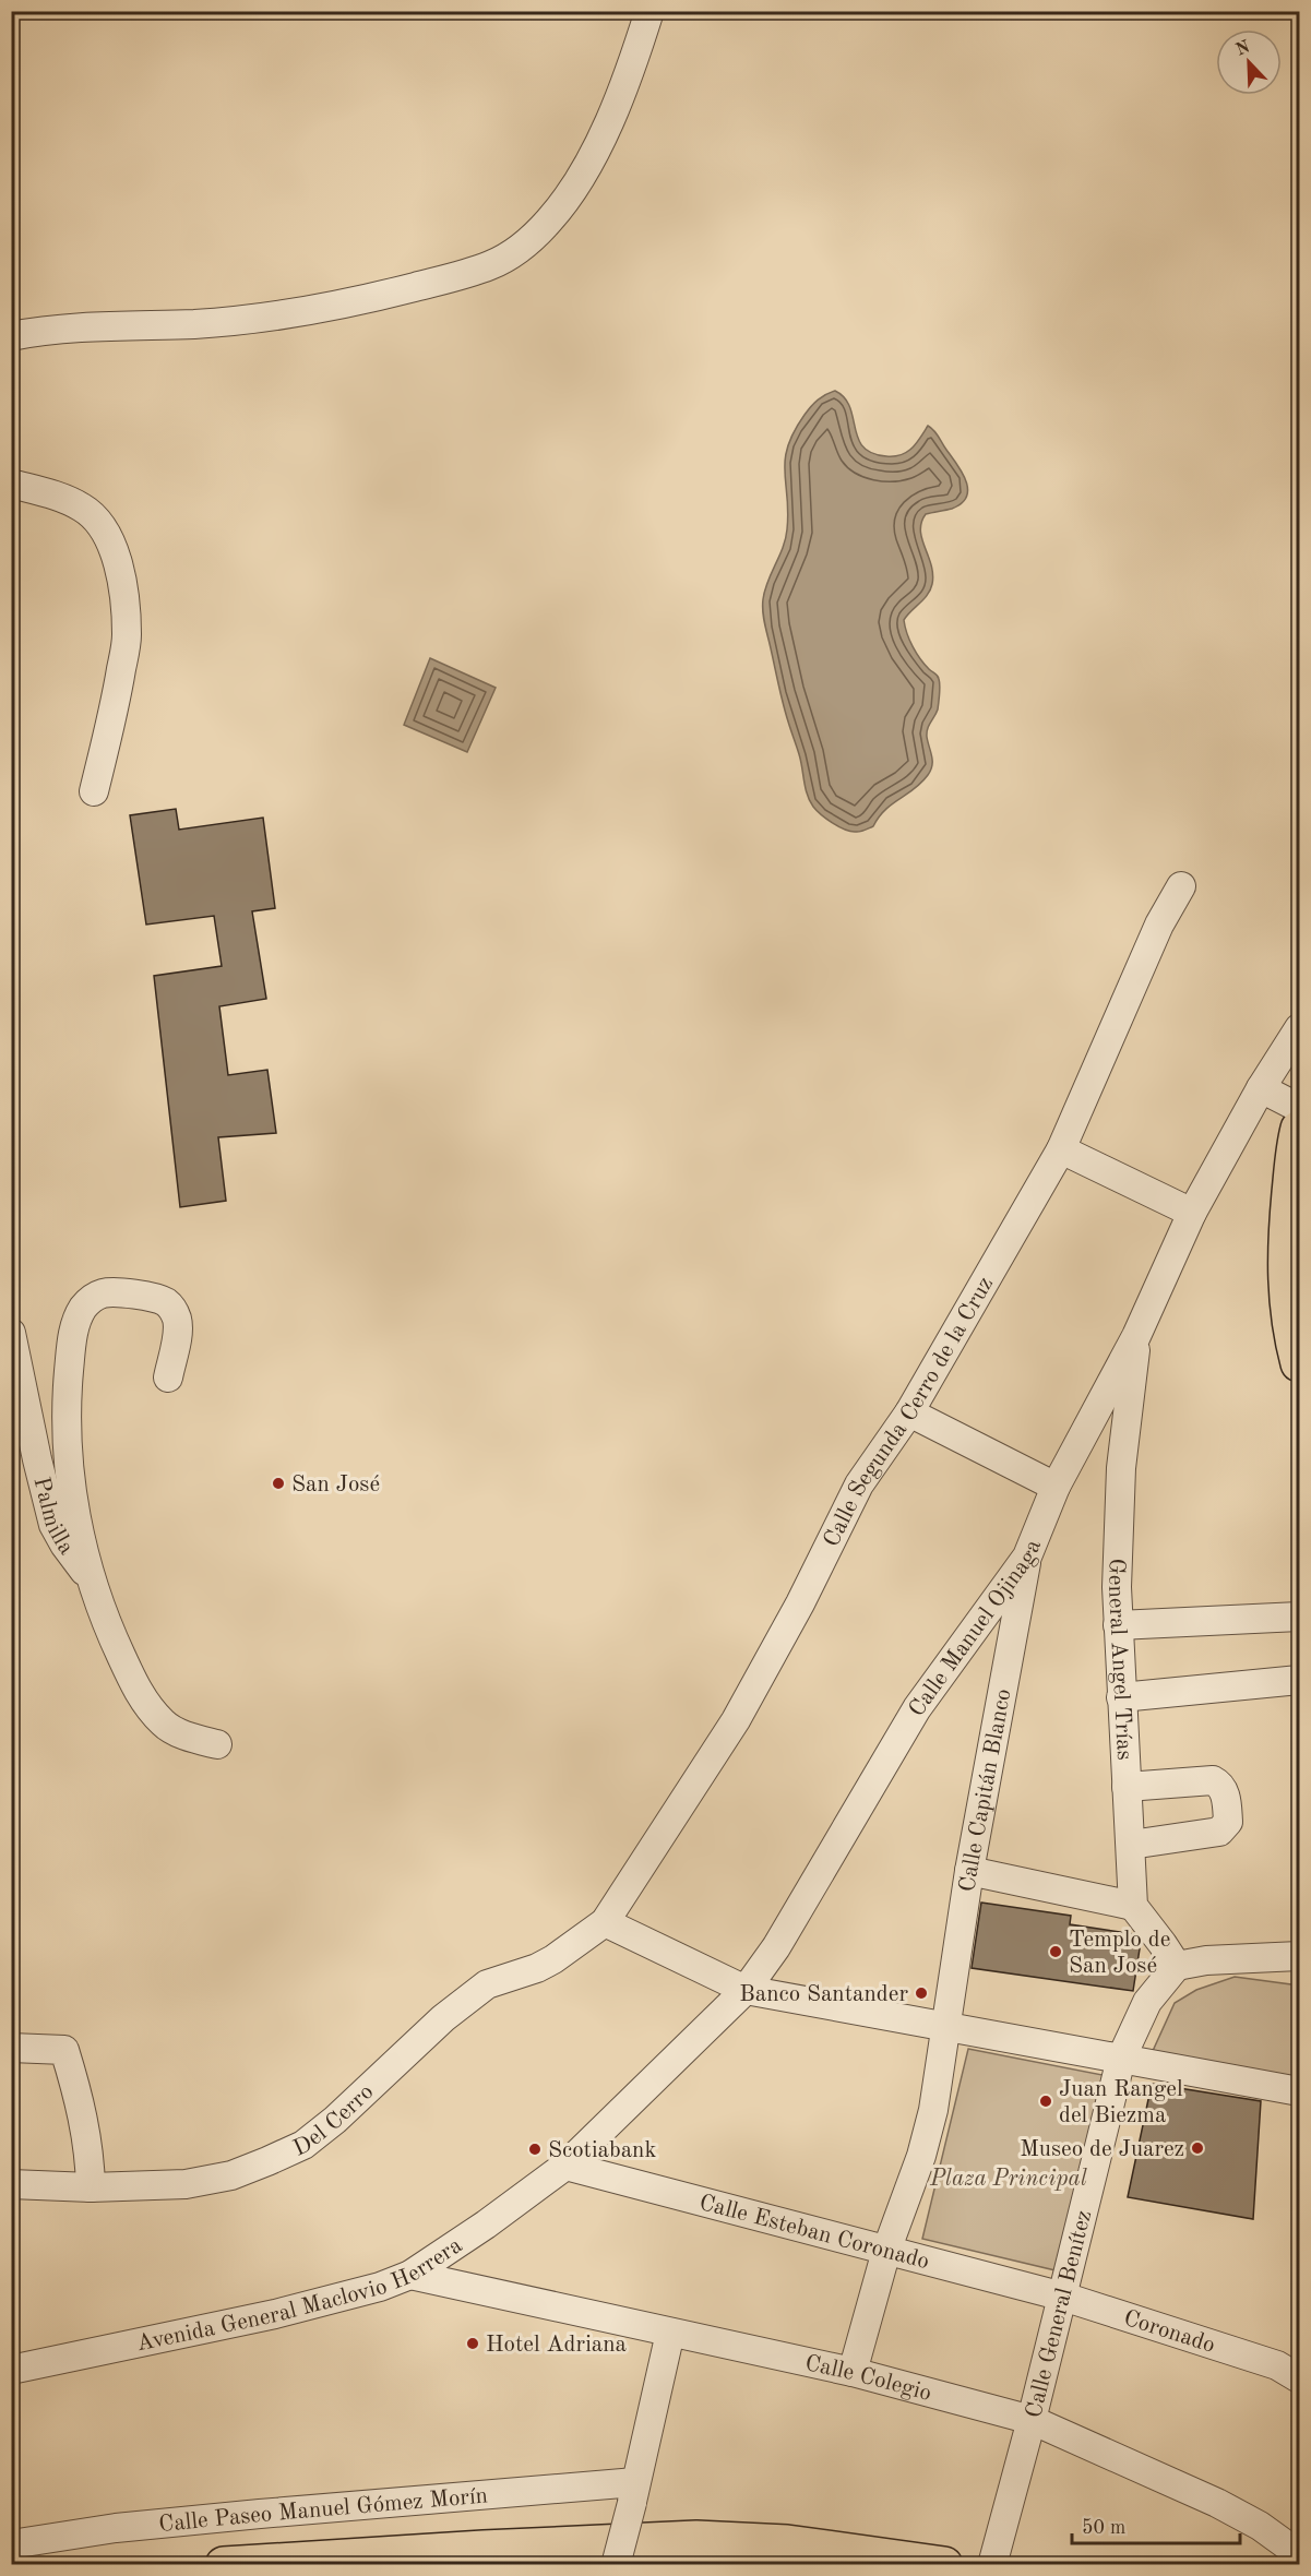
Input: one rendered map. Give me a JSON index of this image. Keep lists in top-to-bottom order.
{
  "streets": {
    "street": [
      "Calle Segunda Cerro de la Cruz",
      "Palmilla",
      "Calle Manuel Ojinaga",
      "General Angel Trías",
      "Calle Capitán Blanco",
      "Del Cerro",
      "Calle Esteban Coronado",
      "Avenida General Maclovio Herrera",
      "Calle General Benítez",
      "Coronado",
      "Calle Colegio",
      "Calle Paseo Manuel Gómez Morín"
    ]
  },
  "crossings": [
    ["Calle Segunda Cerro de la Cruz", "Del Cerro"],
    ["Calle Manuel Ojinaga", "General Angel Trías"],
    ["Calle Manuel Ojinaga", "Calle Capitán Blanco"],
    ["Calle Manuel Ojinaga", "Calle Esteban Coronado"],
    ["Calle Manuel Ojinaga", "Avenida General Maclovio Herrera"],
    ["Calle Capitán Blanco", "Calle Esteban Coronado"],
    ["Calle Capitán Blanco", "Calle Colegio"],
    ["Calle Esteban Coronado", "Avenida General Maclovio Herrera"],
    ["Calle Esteban Coronado", "Calle General Benítez"],
    ["Calle Esteban Coronado", "Coronado"],
    ["Avenida General Maclovio Herrera", "Calle Colegio"],
    ["Calle General Benítez", "Coronado"],
    ["Calle General Benítez", "Calle Colegio"]
  ],
  "parks": ["Plaza Principal"],
  "places": [
    "San José",
    "Templo de San José",
    "Banco Santander",
    "Juan Rangel del Biezma",
    "Museo de Juarez",
    "Scotiabank",
    "Hotel Adriana"
  ],
  "scale_bar": "50 m",
  "north": "top left"
}
